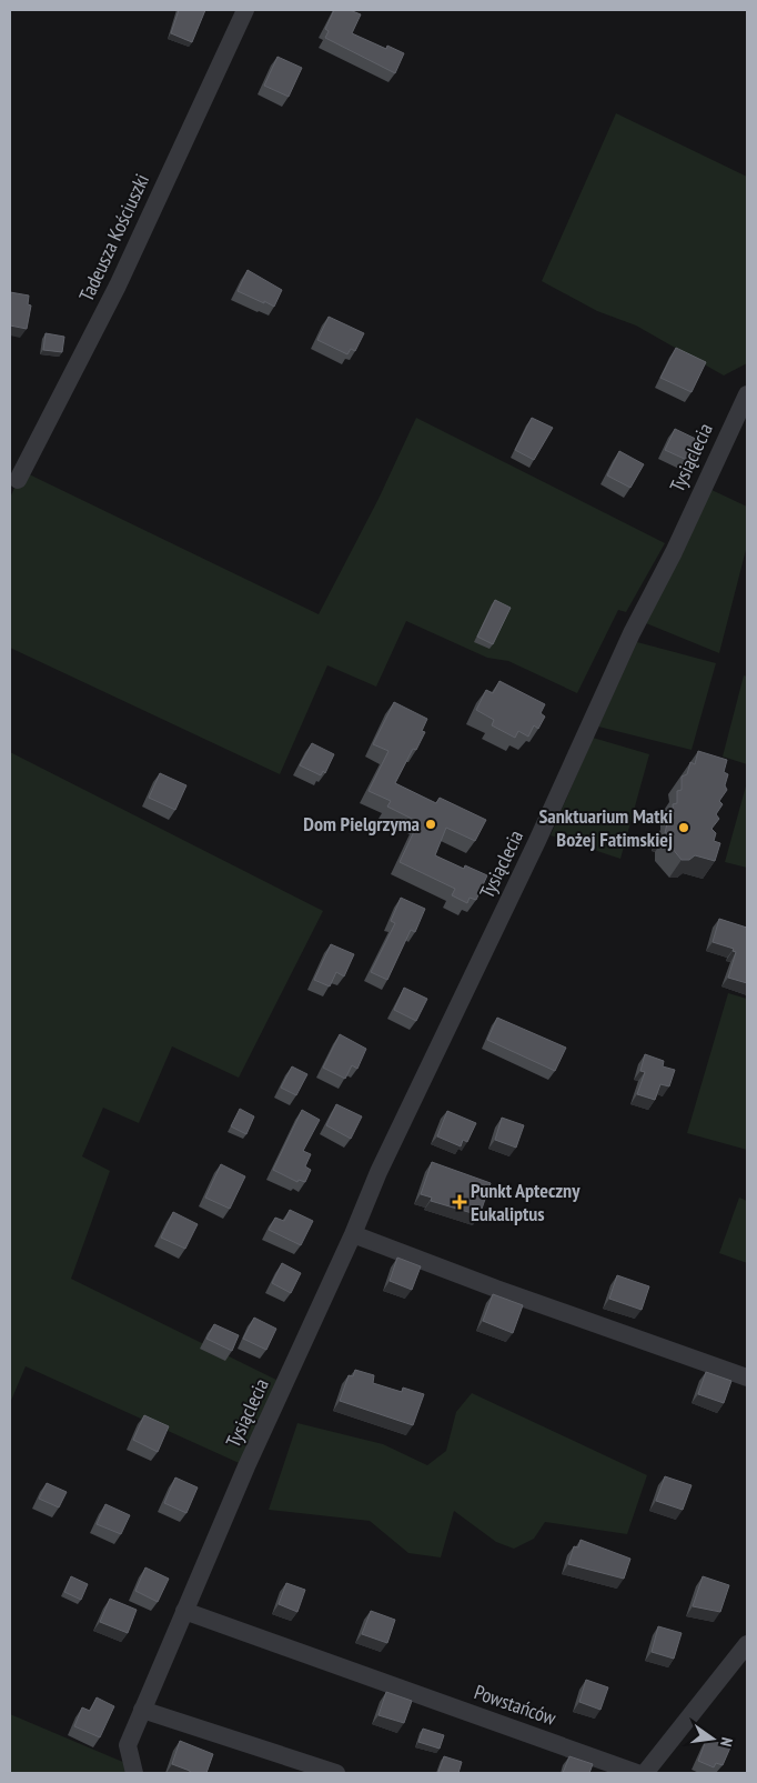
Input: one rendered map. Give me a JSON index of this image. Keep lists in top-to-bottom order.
{
  "streets": {
    "street": ["Tadeusza Kościuszki", "Tysiąclecia", "Powstańców"]
  },
  "crossings": [
    ["Tysiąclecia", "Powstańców"]
  ],
  "places": {
    "other": ["Dom Pielgrzyma", "Sanktuarium Matki Bożej Fatimskiej"],
    "health": ["Punkt Apteczny Eukaliptus"]
  },
  "north": "right"
}
